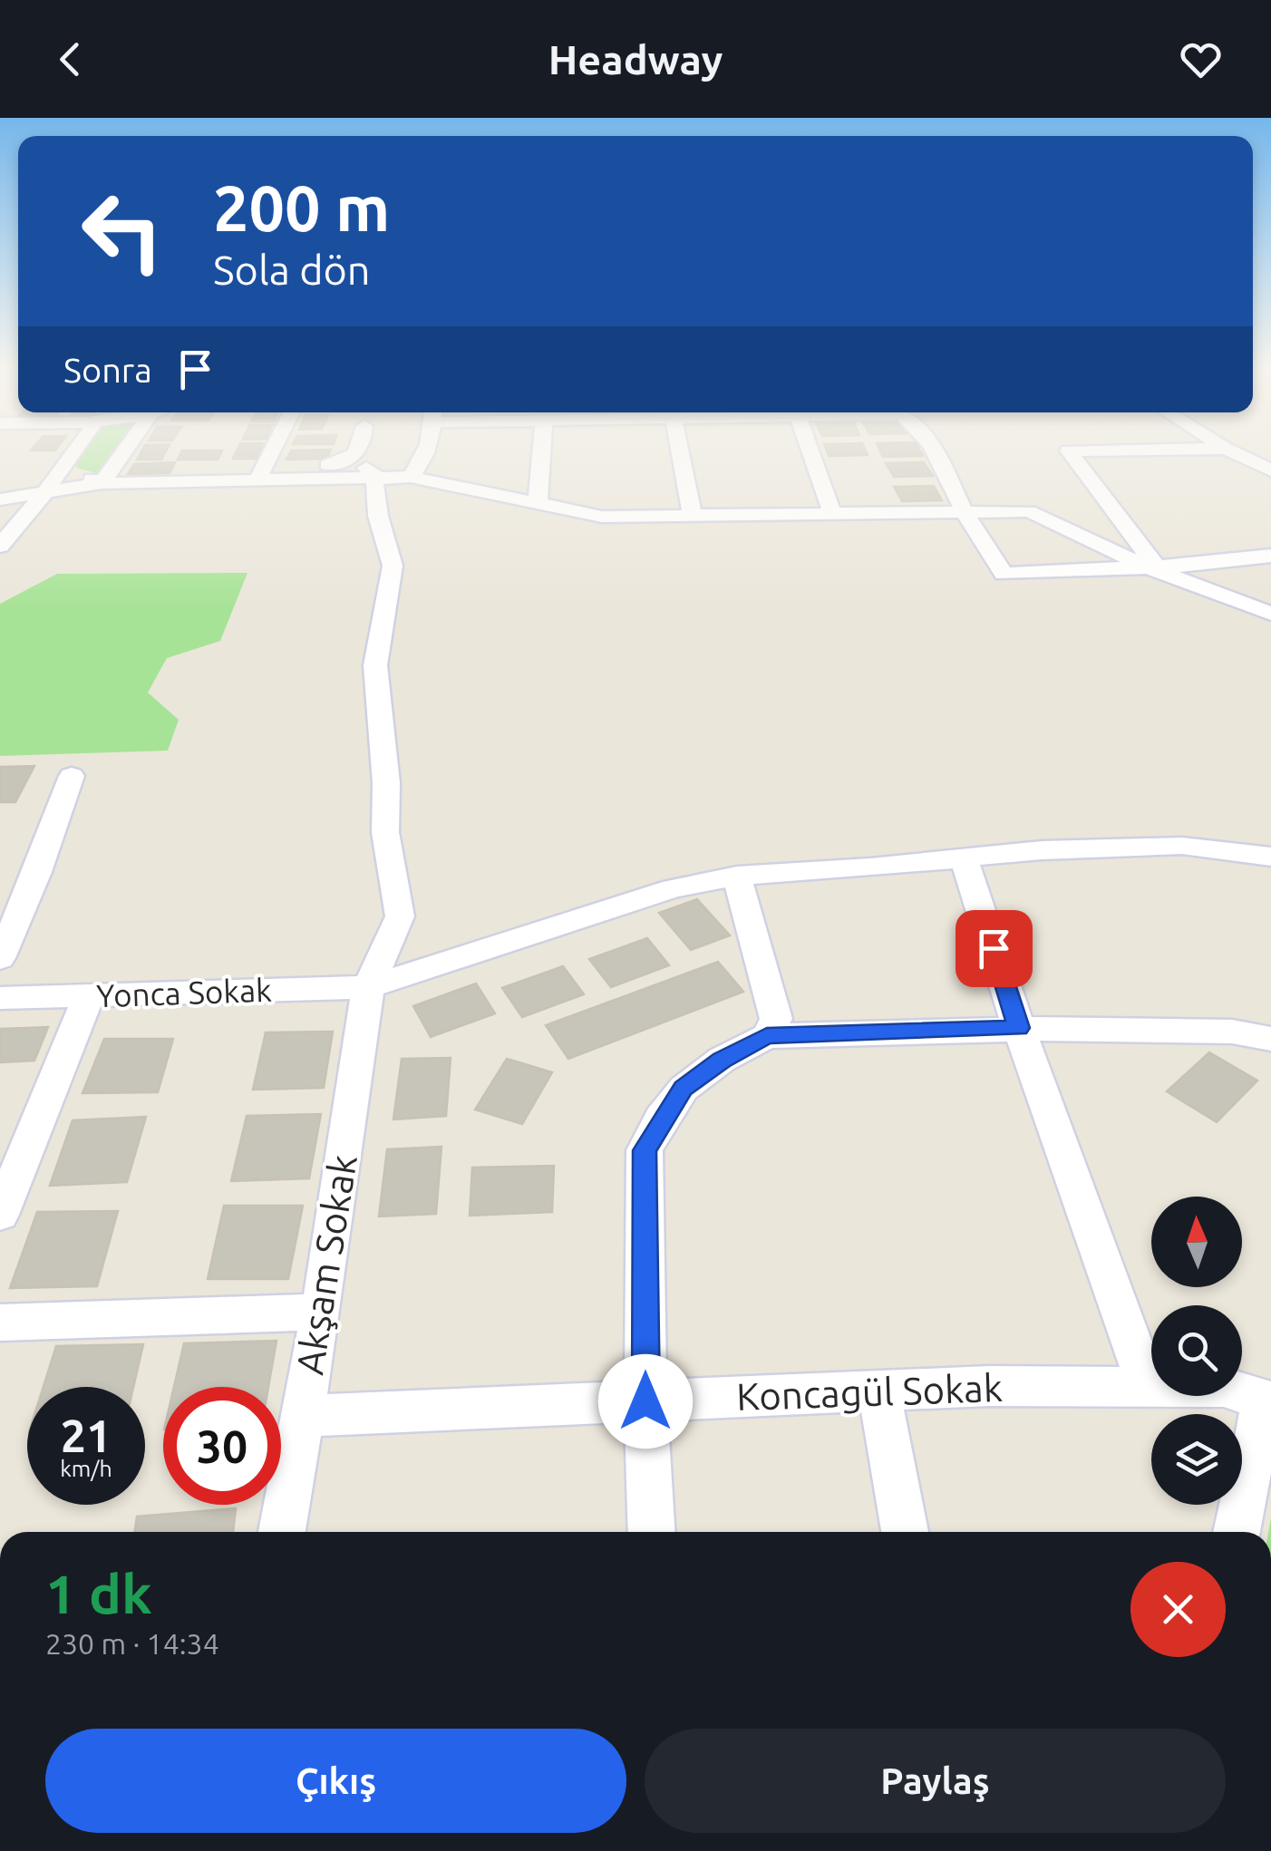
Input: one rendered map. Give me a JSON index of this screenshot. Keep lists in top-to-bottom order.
{
  "streets": {
    "street": ["Yonca Sokak", "Akşam Sokak", "Koncagül Sokak"]
  },
  "crossings": [
    ["Yonca Sokak", "Akşam Sokak"],
    ["Akşam Sokak", "Koncagül Sokak"]
  ],
  "north": "top",
  "page": {
    "header": "Headway",
    "turn": ["200 m", "Sola dön"],
    "then": "Sonra",
    "speed": "21 km/h",
    "limit": "30",
    "heading": ["1 dk", "230 m · 14:34"],
    "buttons": ["Çıkış", "Paylaş"]
  }
}
